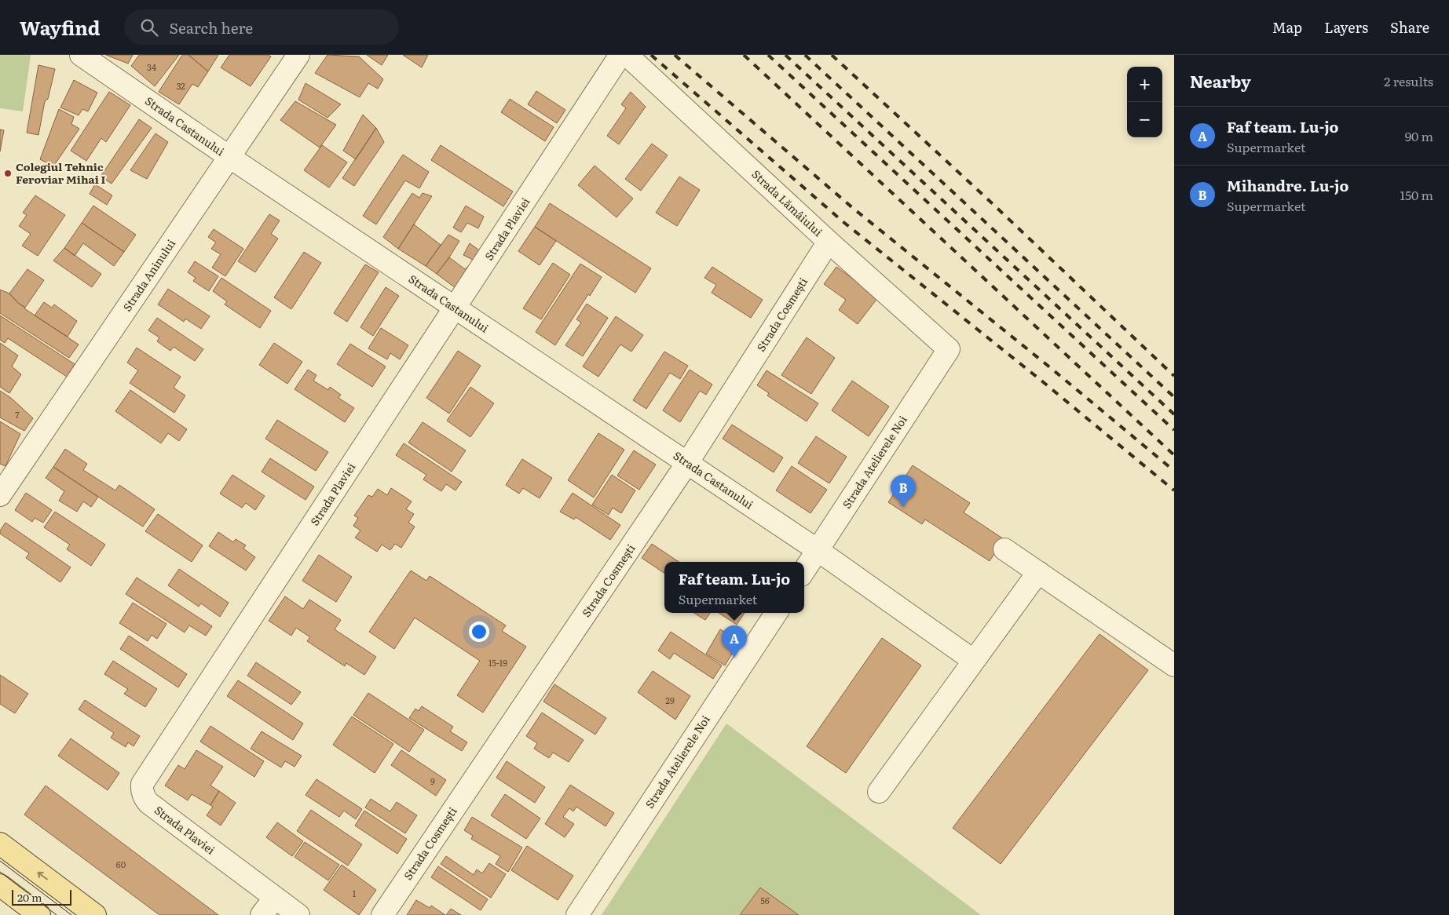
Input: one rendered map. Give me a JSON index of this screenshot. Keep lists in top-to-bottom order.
{
  "streets": {
    "street": [
      "Strada Castanului",
      "Strada Lămâiului",
      "Strada Plaviei",
      "Strada Aninului",
      "Strada Cosmești",
      "Strada Atelierele Noi"
    ]
  },
  "crossings": [
    ["Strada Castanului", "Strada Plaviei"],
    ["Strada Castanului", "Strada Aninului"],
    ["Strada Castanului", "Strada Cosmești"],
    ["Strada Castanului", "Strada Atelierele Noi"],
    ["Strada Lămâiului", "Strada Cosmești"],
    ["Strada Lămâiului", "Strada Atelierele Noi"]
  ],
  "places": ["Colegiul Tehnic Feroviar Mihai I"],
  "house_numbers": [
    "34",
    "32",
    "7",
    "15-19",
    "29",
    "9",
    "60",
    "1",
    "56"
  ],
  "scale_bar": "20 m",
  "page": {
    "header": "Wayfind",
    "search": "Search here",
    "nav": ["Map", "Layers", "Share"],
    "heading": ["Nearby", "2 results"],
    "map_buttons": ["+", "−"],
    "list": [
      {
        "mark": "A",
        "name": "Faf team. Lu-jo",
        "note": "Supermarket",
        "value": "90 m"
      },
      {
        "mark": "B",
        "name": "Mihandre. Lu-jo",
        "note": "Supermarket",
        "value": "150 m"
      }
    ],
    "pins": ["B", "A"],
    "popup": ["Faf team. Lu-jo", "Supermarket"],
    "scale": "20 m"
  }
}
